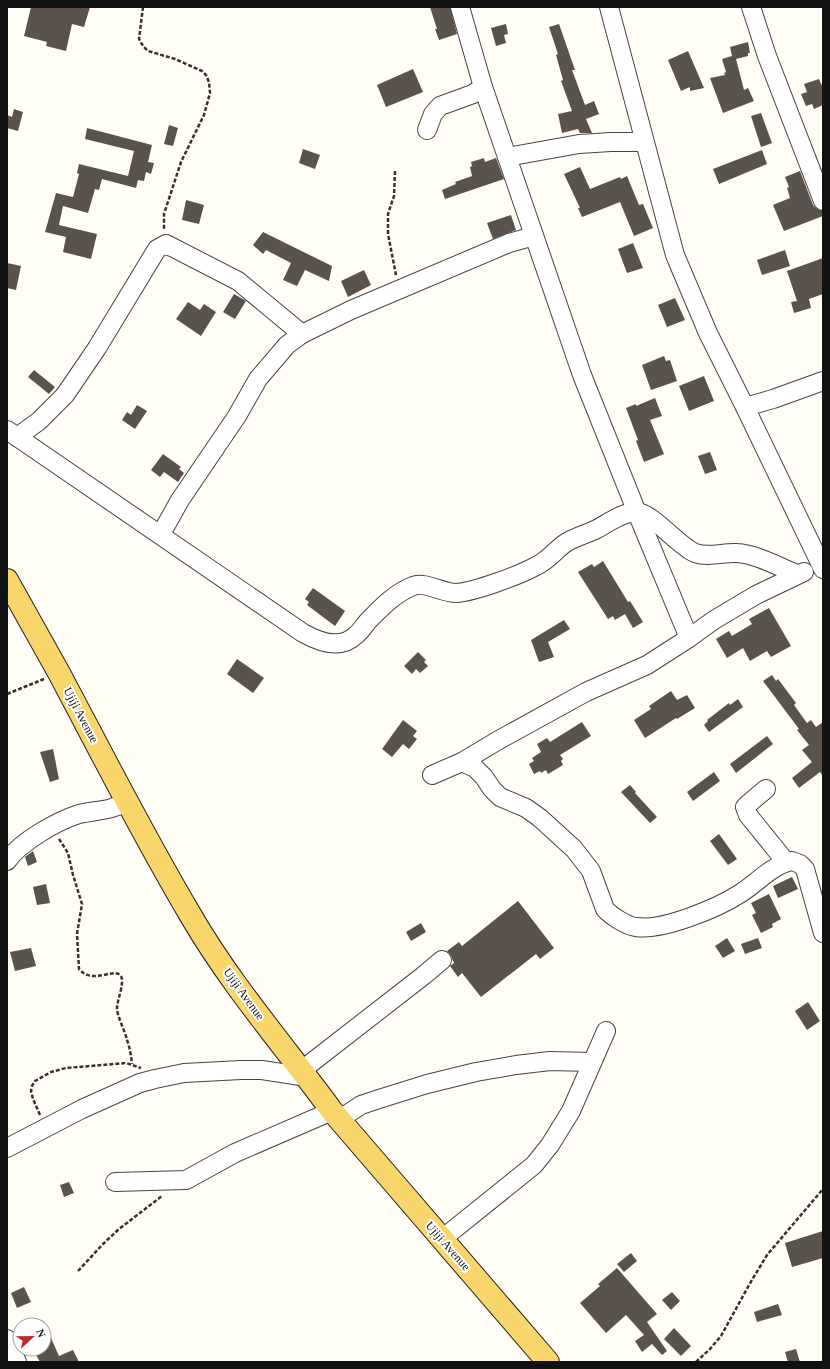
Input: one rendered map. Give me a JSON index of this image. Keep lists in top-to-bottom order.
{
  "streets": {
    "main road": ["Ujiji Avenue"]
  },
  "north": "right"
}
